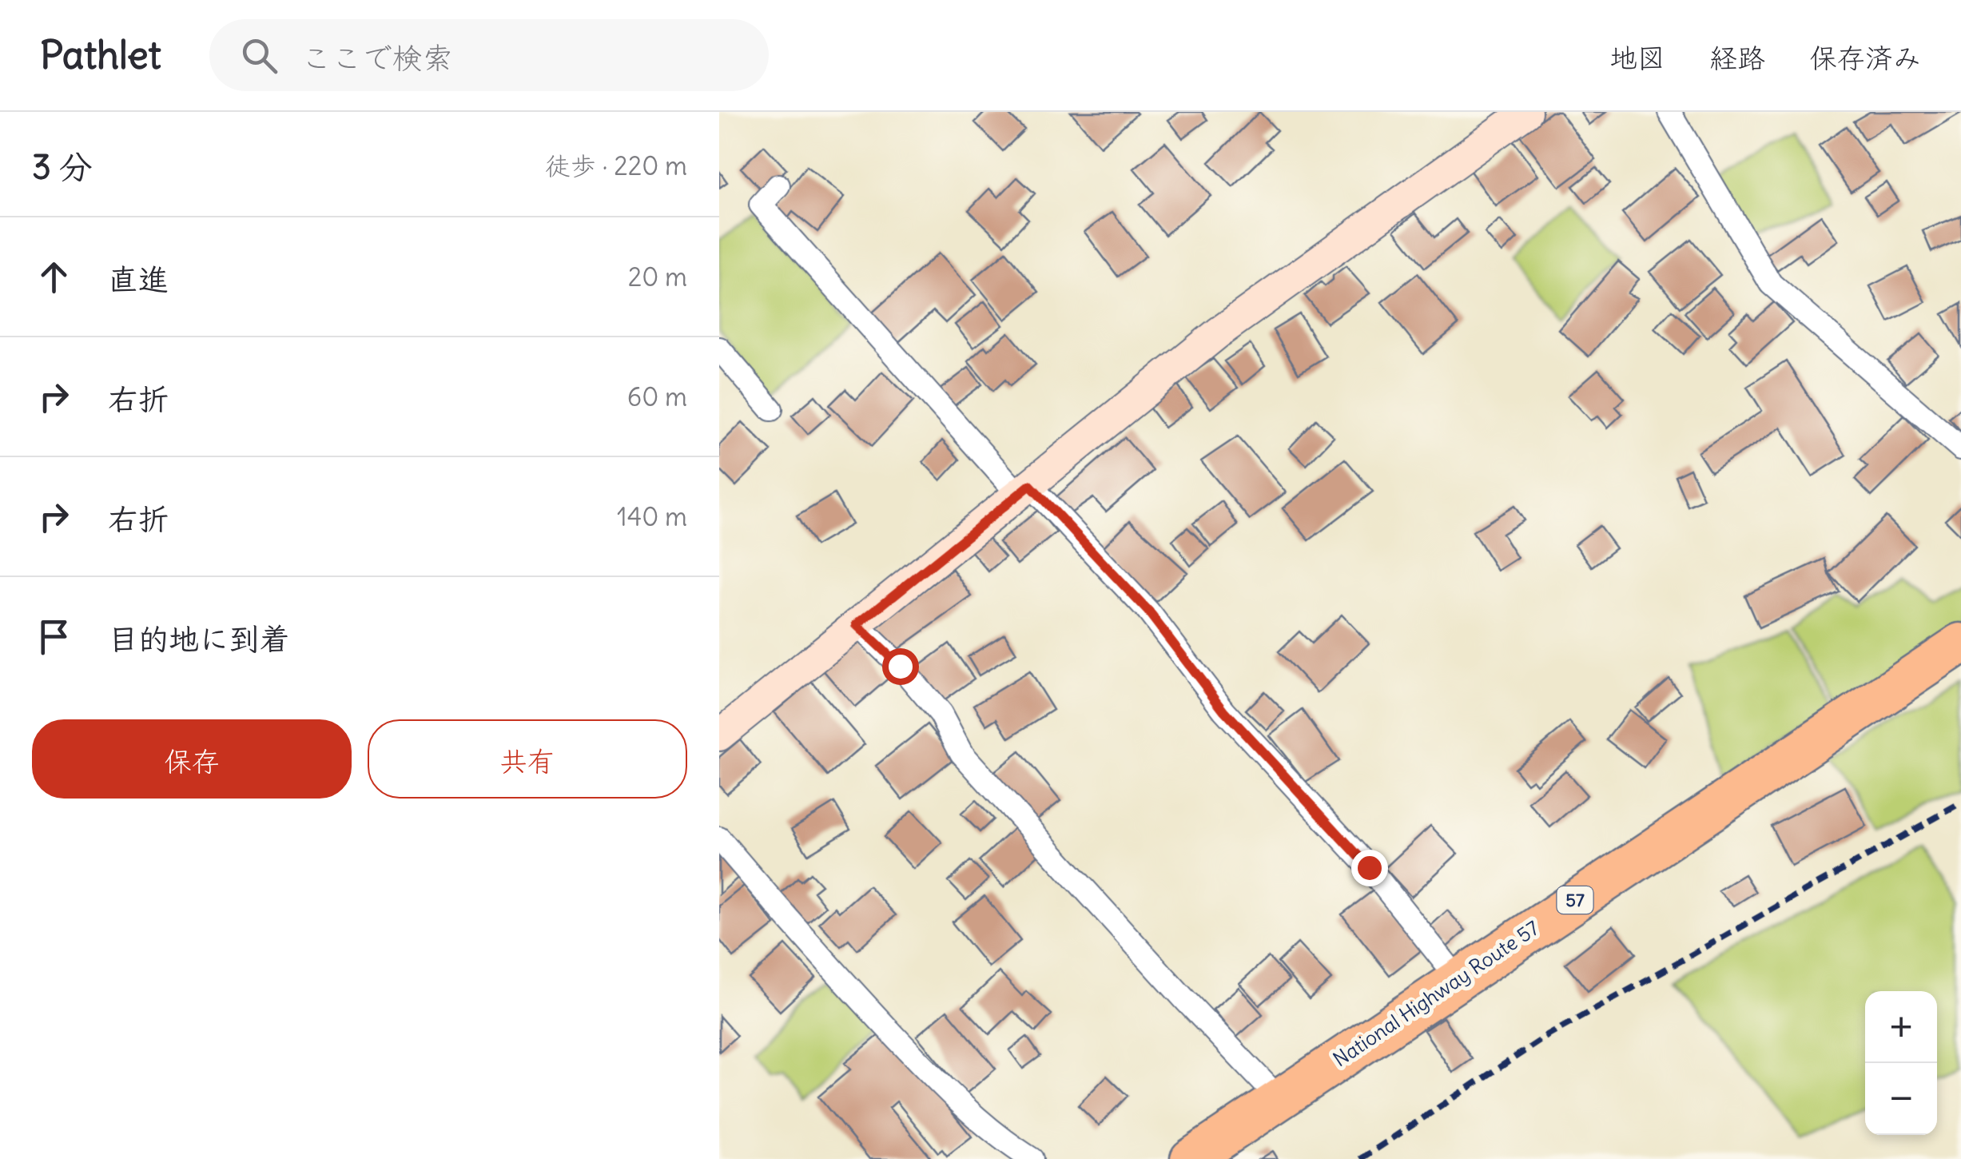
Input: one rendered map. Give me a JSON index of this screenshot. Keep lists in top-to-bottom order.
{
  "streets": {
    "highway": ["57", "National Highway Route 57"]
  },
  "page": {
    "header": "Pathlet",
    "search": "ここで検索",
    "nav": ["地図", "経路", "保存済み"],
    "heading": ["3 分", "徒歩 · 220 m"],
    "list": [
      ["直進", "20 m"],
      ["右折", "60 m"],
      ["右折", "140 m"],
      "目的地に到着"
    ],
    "buttons": ["保存", "共有"],
    "map_buttons": ["+", "−"]
  }
}
